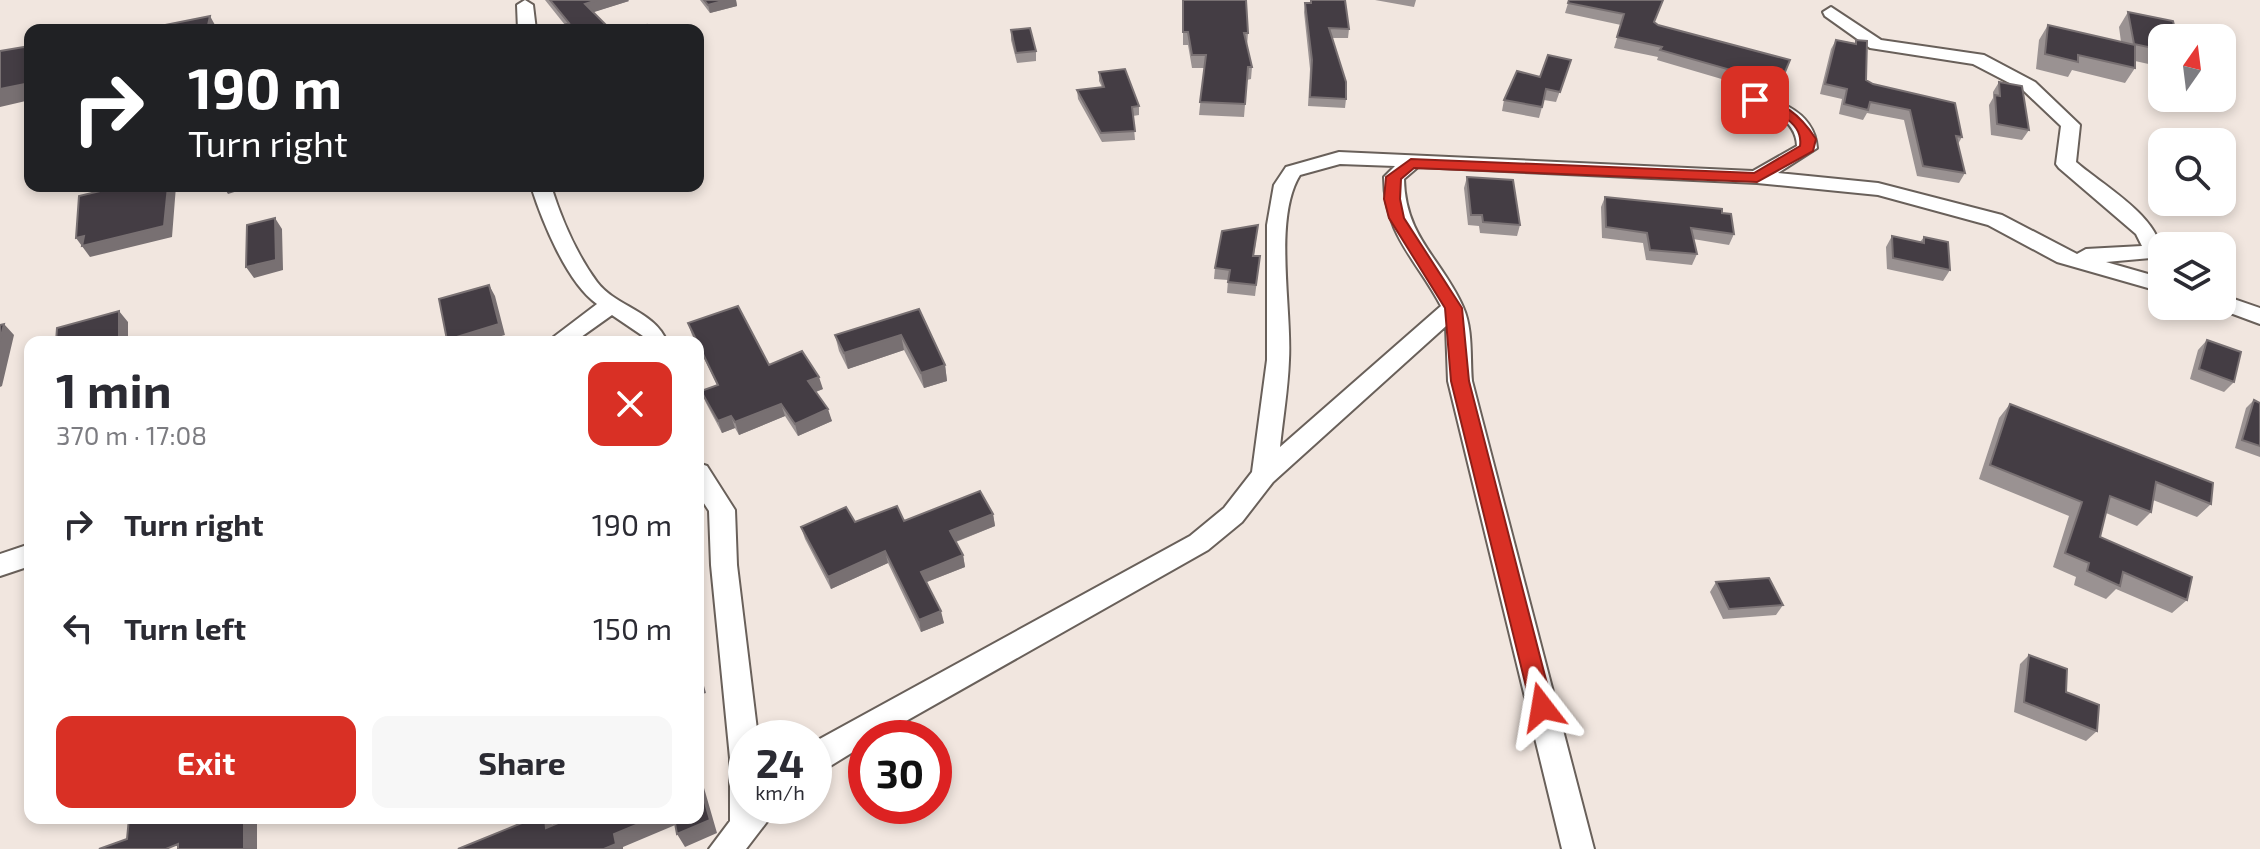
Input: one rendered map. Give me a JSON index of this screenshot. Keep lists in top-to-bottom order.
{
  "north": "top",
  "page": {
    "turn": ["190 m", "Turn right"],
    "heading": ["1 min", "370 m · 17:08"],
    "list": [
      {
        "name": "Turn right",
        "value": "190 m"
      },
      {
        "name": "Turn left",
        "value": "150 m"
      }
    ],
    "buttons": ["Exit", "Share"],
    "speed": "24 km/h",
    "limit": "30"
  }
}
